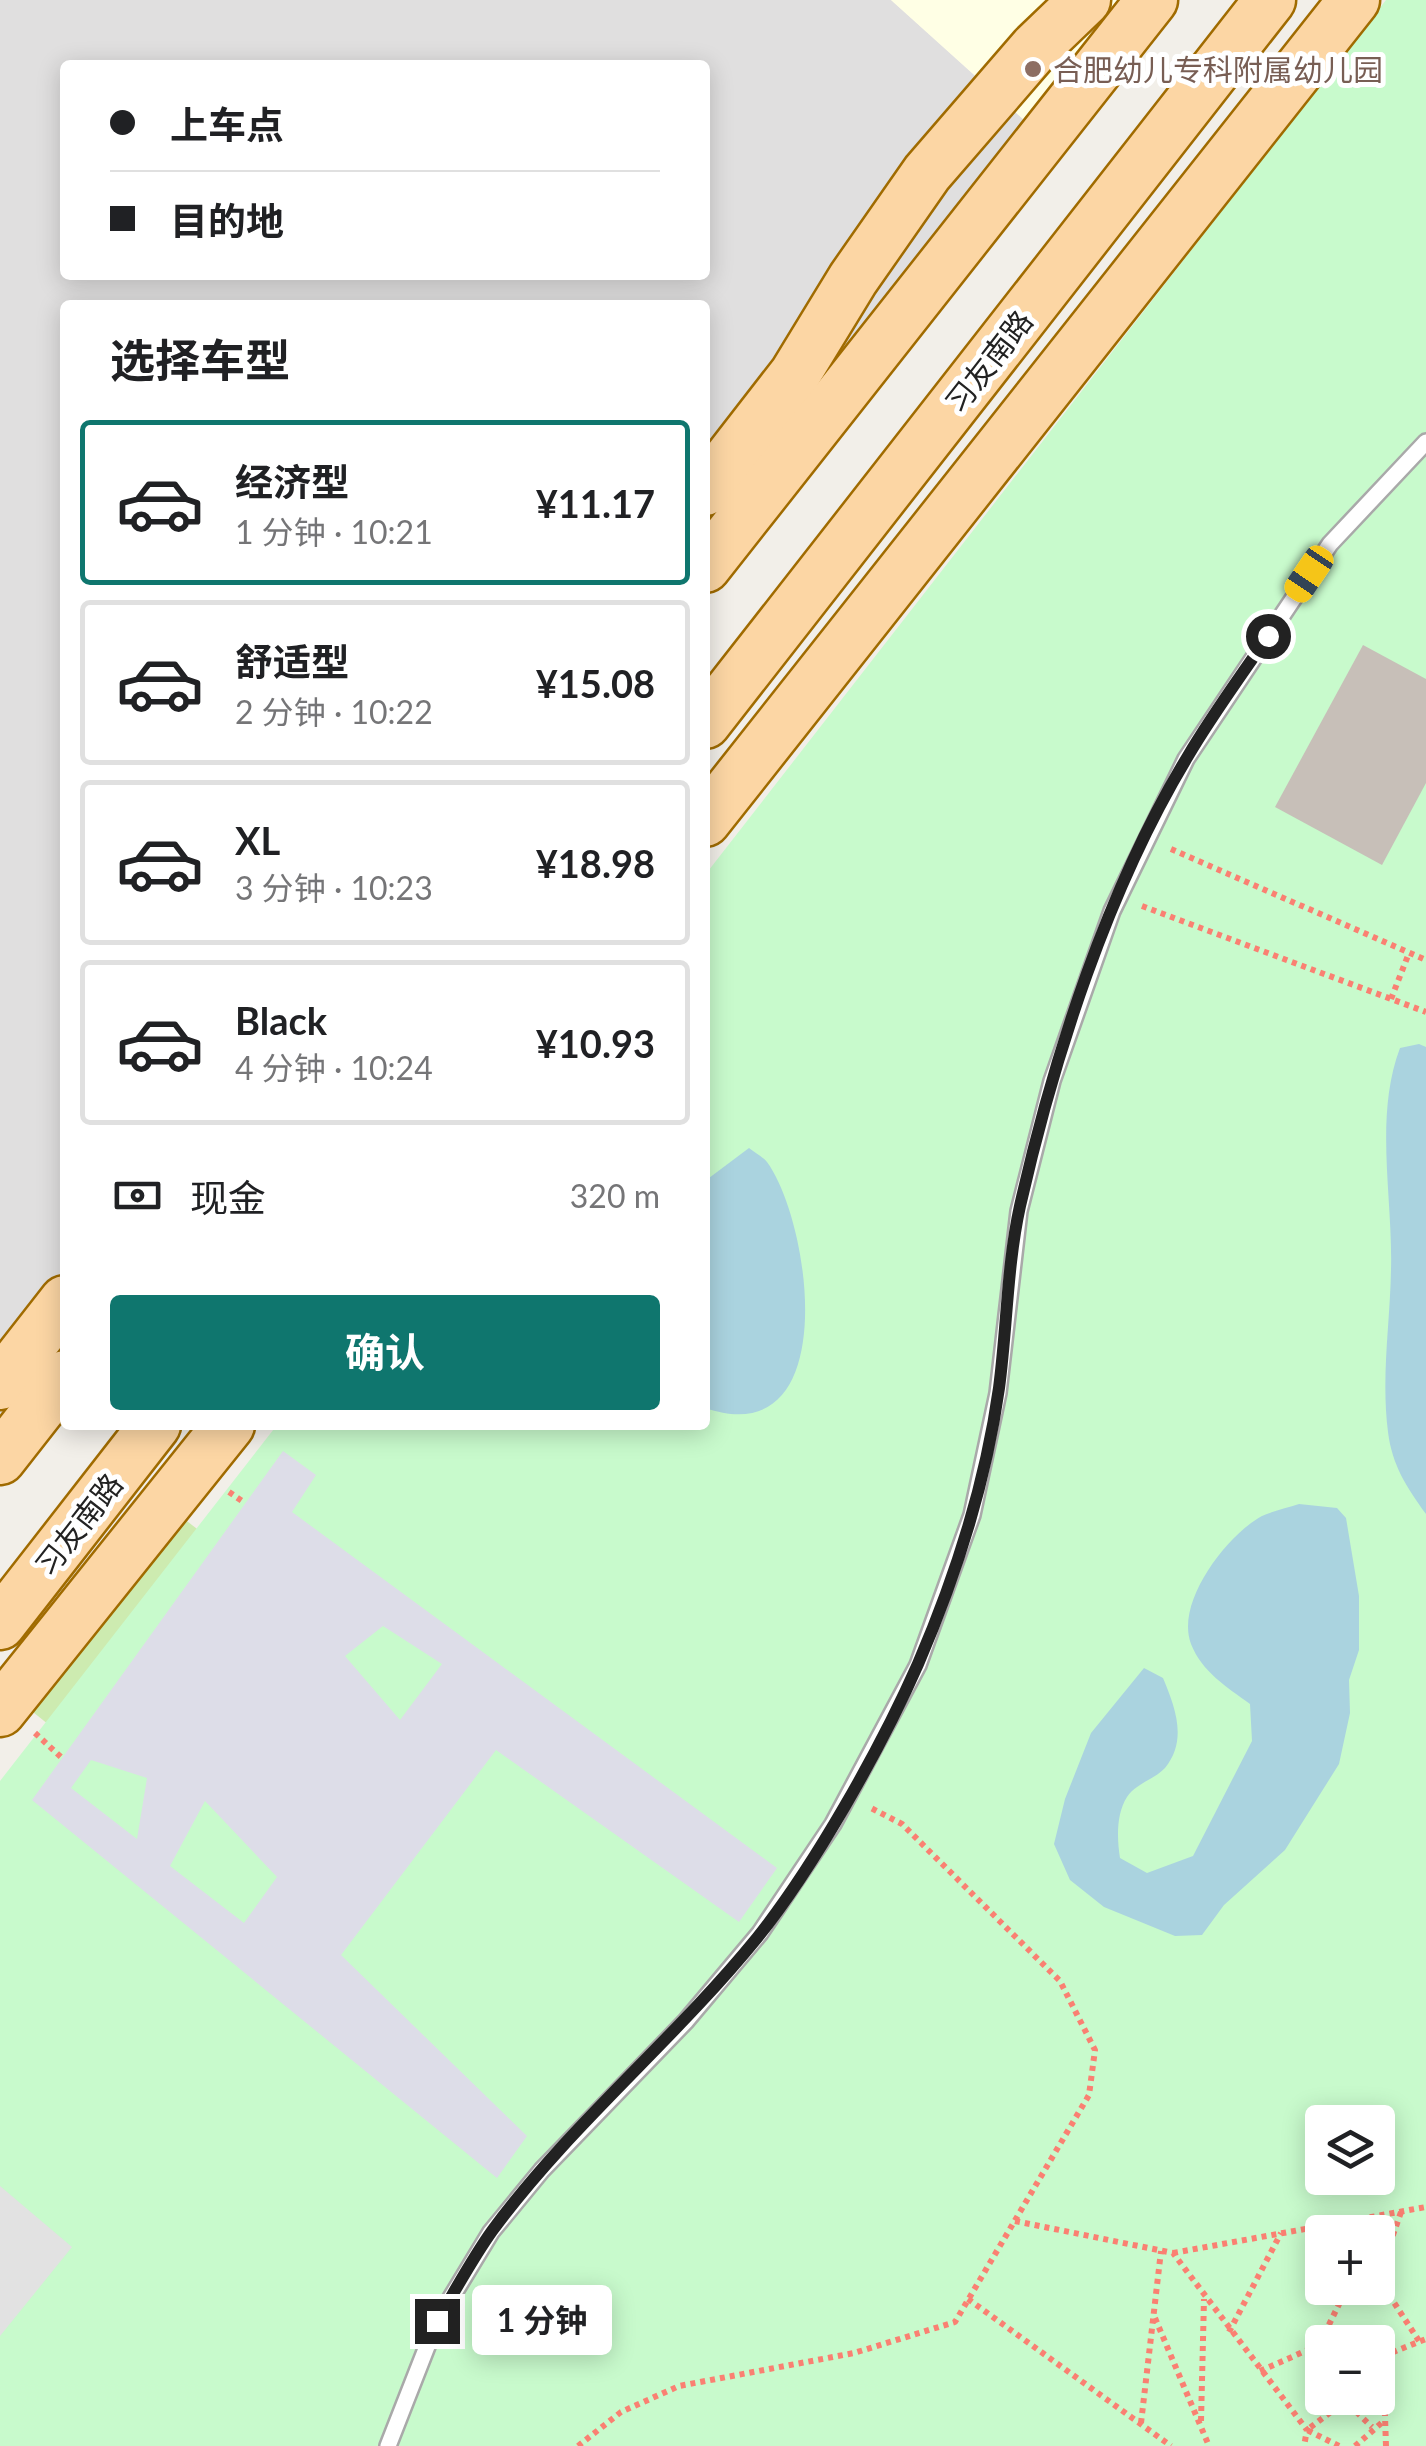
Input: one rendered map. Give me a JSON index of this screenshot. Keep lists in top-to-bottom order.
{
  "streets": {
    "main road": ["习友南路"]
  },
  "places": ["合肥幼儿专科附属幼儿园"],
  "page": {
    "banner": ["上车点", "目的地"],
    "heading": "选择车型",
    "list": [
      {
        "name": "经济型",
        "note": "1 分钟 · 10:21",
        "value": "¥11.17"
      },
      {
        "name": "舒适型",
        "note": "2 分钟 · 10:22",
        "value": "¥15.08"
      },
      {
        "name": "XL",
        "note": "3 分钟 · 10:23",
        "value": "¥18.98"
      },
      {
        "name": "Black",
        "note": "4 分钟 · 10:24",
        "value": "¥10.93"
      }
    ],
    "pay": ["现金", "320 m"],
    "buttons": "确认",
    "map_buttons": ["+", "−"],
    "bubble": "1 分钟"
  }
}
